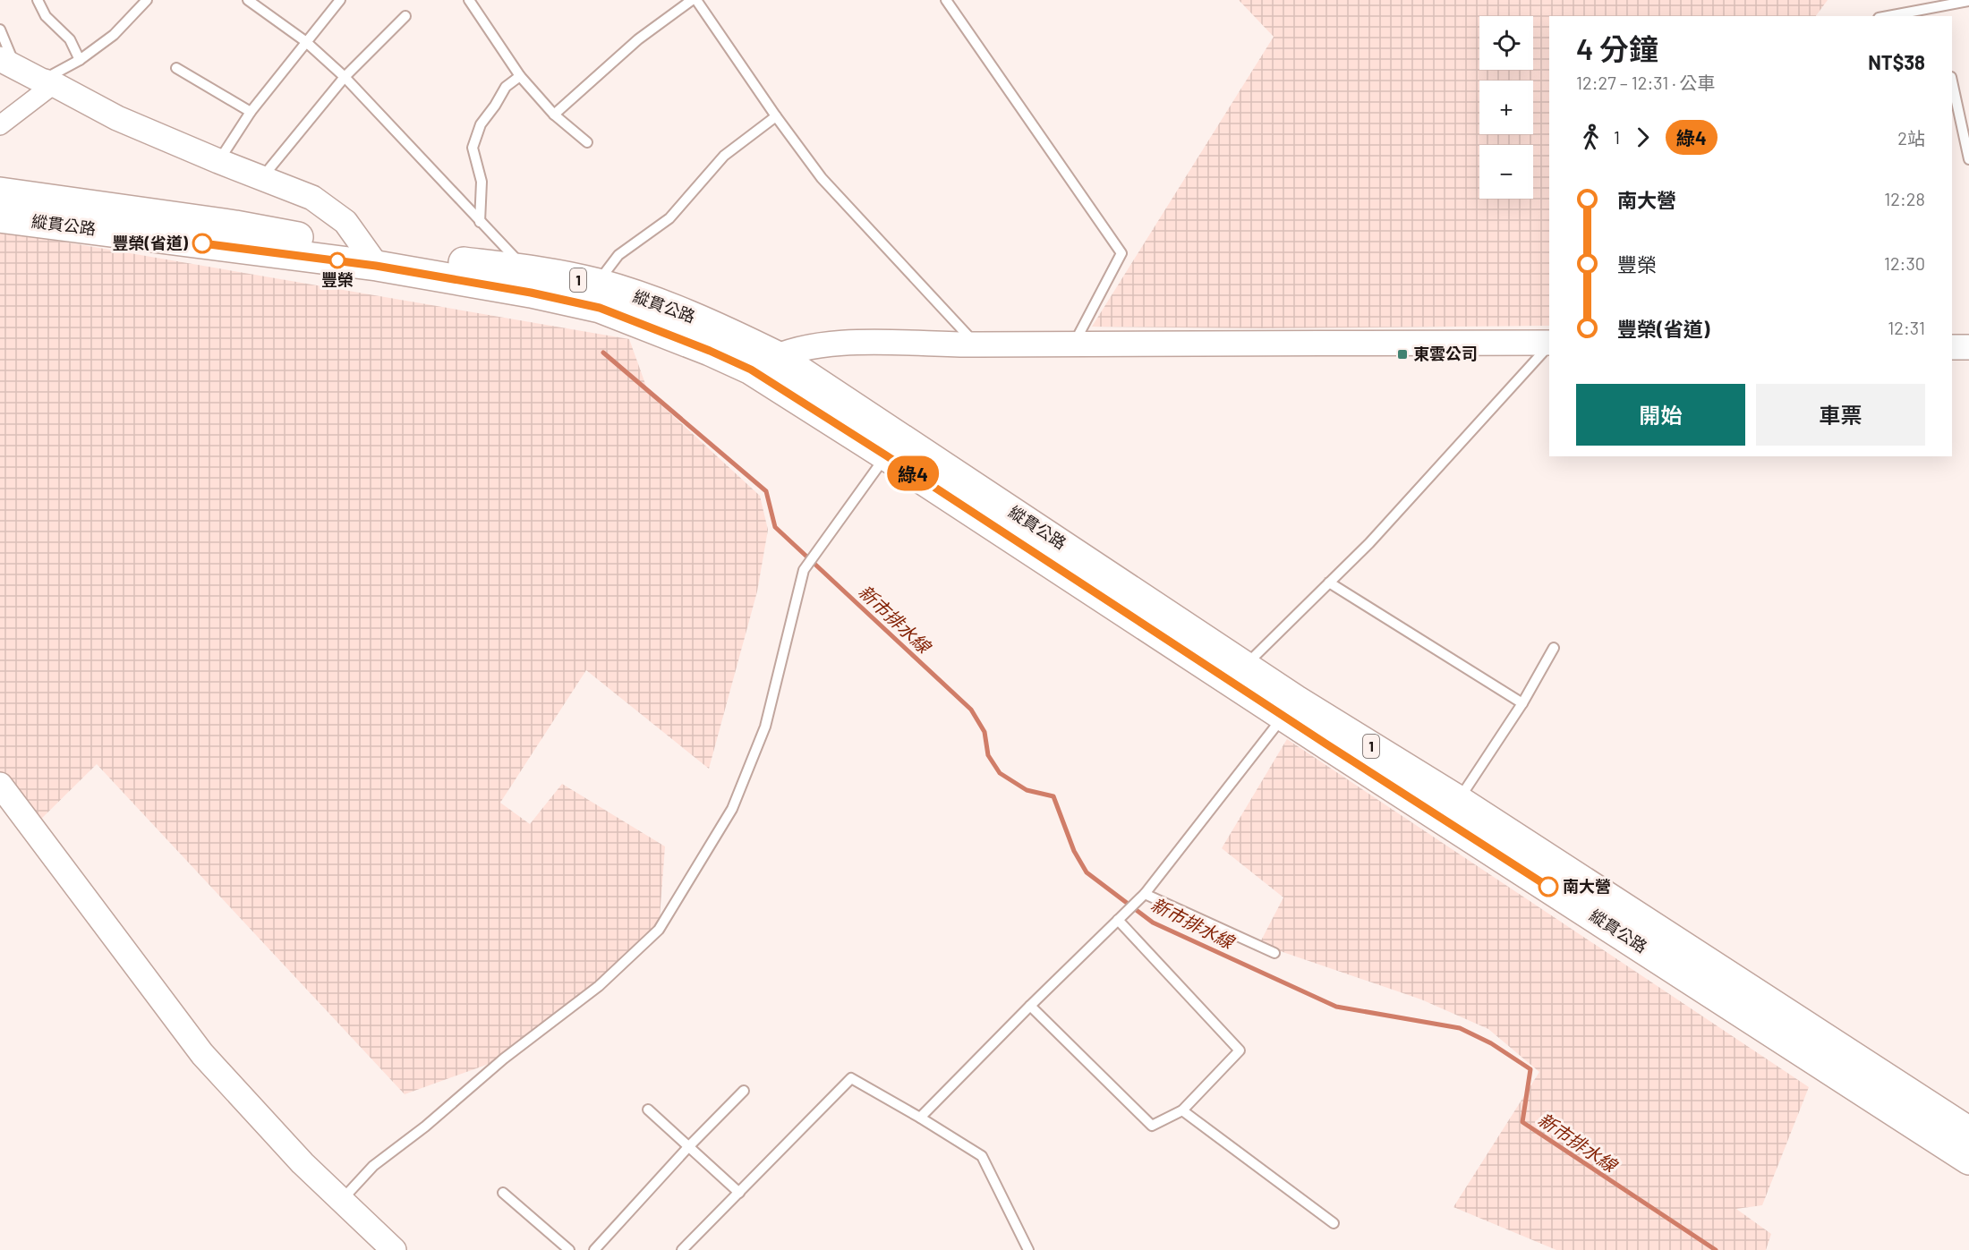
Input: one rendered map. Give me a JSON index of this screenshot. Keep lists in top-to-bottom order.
{
  "streets": {
    "main road": ["縱貫公路", "1"]
  },
  "water": ["新市排水線"],
  "places": {
    "other": ["豐榮(省道)", "豐榮", "南大營"],
    "transit": ["東雲公司"]
  },
  "lines": ["bus line 綠4"],
  "page": {
    "on_map": "綠4",
    "map_buttons": ["+", "−"],
    "heading": ["4 分鐘", "12:27 – 12:31 · 公車", "NT$38"],
    "legs": ["1", "綠4", "2站"],
    "list": [
      {
        "name": "南大營",
        "value": "12:28"
      },
      {
        "name": "豐榮",
        "value": "12:30"
      },
      {
        "name": "豐榮(省道)",
        "value": "12:31"
      }
    ],
    "buttons": ["開始", "車票"]
  }
}
